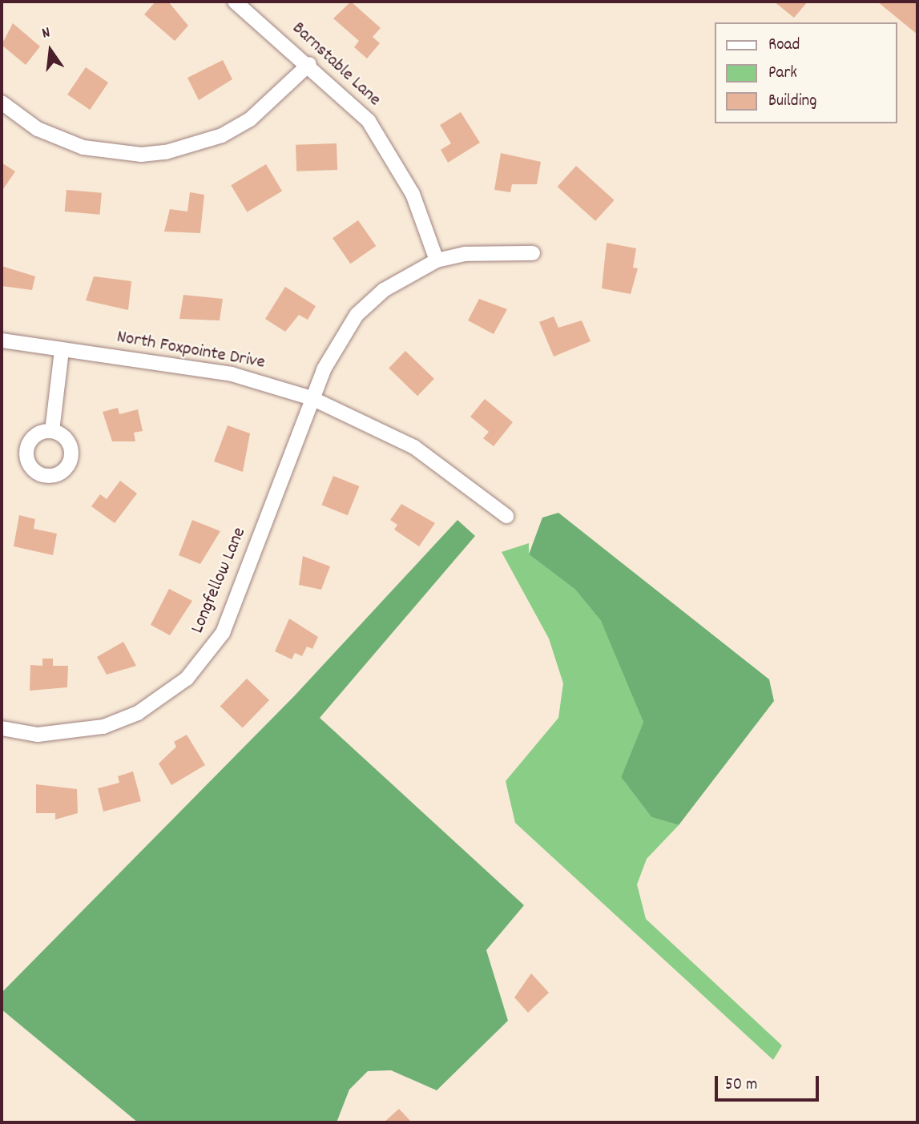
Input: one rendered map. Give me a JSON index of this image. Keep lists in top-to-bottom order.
{
  "streets": {
    "street": ["Barnstable Lane", "North Foxpointe Drive", "Longfellow Lane"]
  },
  "crossings": [
    ["Barnstable Lane", "Longfellow Lane"],
    ["North Foxpointe Drive", "Longfellow Lane"]
  ],
  "legend": ["Road", "Park", "Building"],
  "scale_bar": "50 m",
  "north": "top"
}
